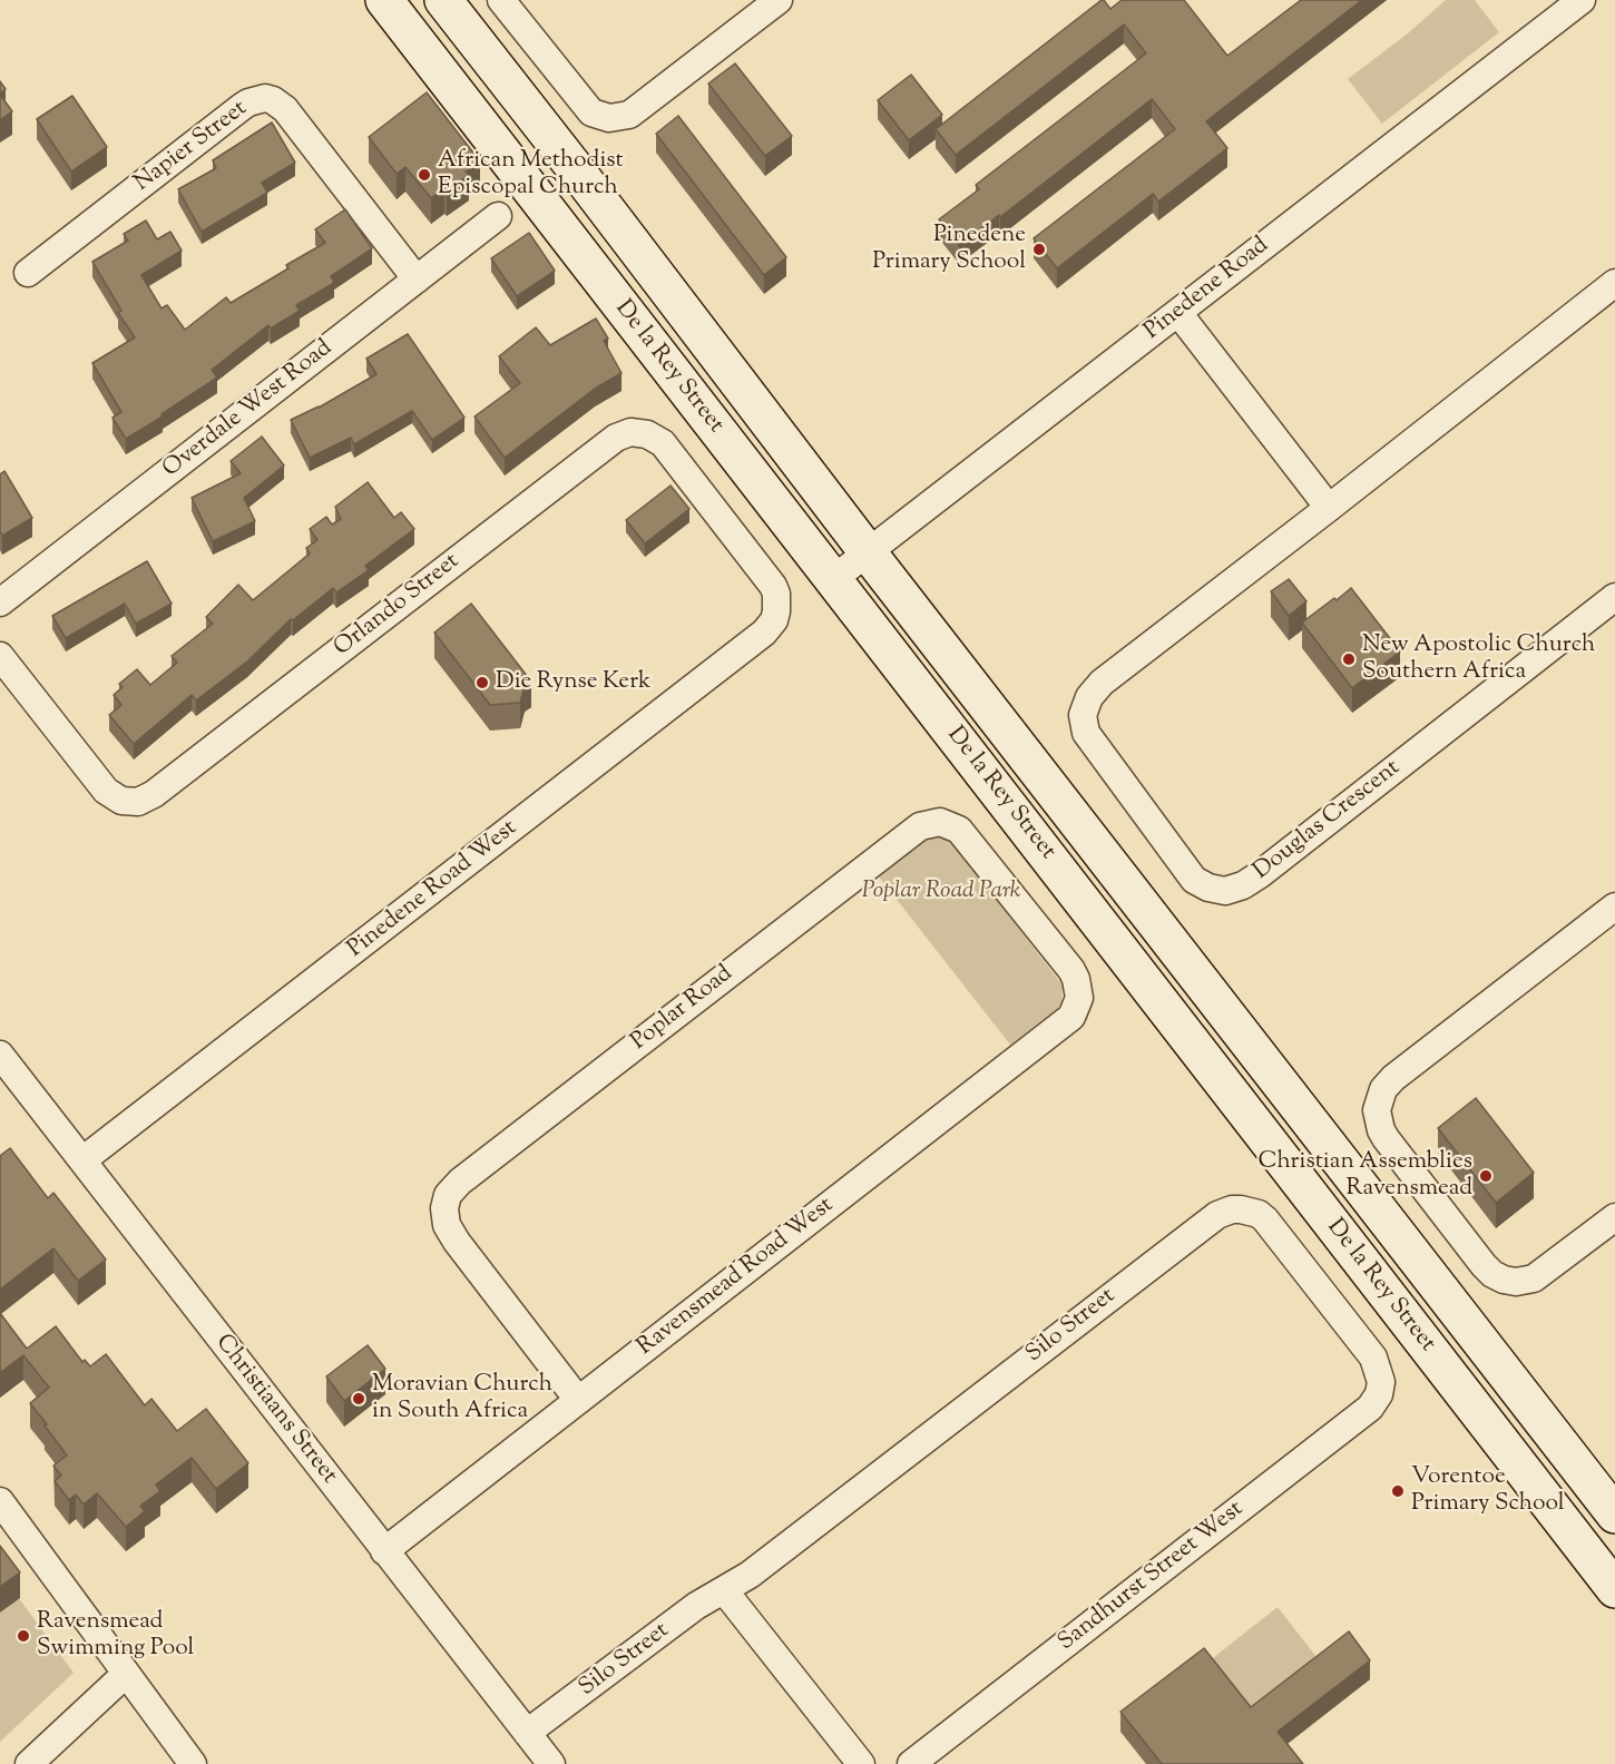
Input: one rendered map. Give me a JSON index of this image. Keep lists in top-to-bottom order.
{
  "streets": {
    "main road": ["De la Rey Street"],
    "street": [
      "Napier Street",
      "Pinedene Road",
      "Overdale West Road",
      "Orlando Street",
      "Douglas Crescent",
      "Pinedene Road West",
      "Poplar Road",
      "Ravensmead Road West",
      "Silo Street",
      "Christiaans Street",
      "Sandhurst Street West"
    ]
  },
  "crossings": [
    ["Napier Street", "Overdale West Road"],
    ["Pinedene Road", "De la Rey Street"],
    ["Orlando Street", "Pinedene Road West"],
    ["Pinedene Road West", "Christiaans Street"],
    ["Poplar Road", "Ravensmead Road West"],
    ["Ravensmead Road West", "Christiaans Street"],
    ["Silo Street", "Christiaans Street"],
    ["Silo Street", "Sandhurst Street West"]
  ],
  "parks": ["Poplar Road Park"],
  "places": [
    "African Methodist Episcopal Church",
    "Pinedene Primary School",
    "New Apostolic Church Southern Africa",
    "Die Rynse Kerk",
    "Christian Assemblies Ravensmead",
    "Moravian Church in South Africa",
    "Vorentoe Primary School",
    "Ravensmead Swimming Pool"
  ]
}
